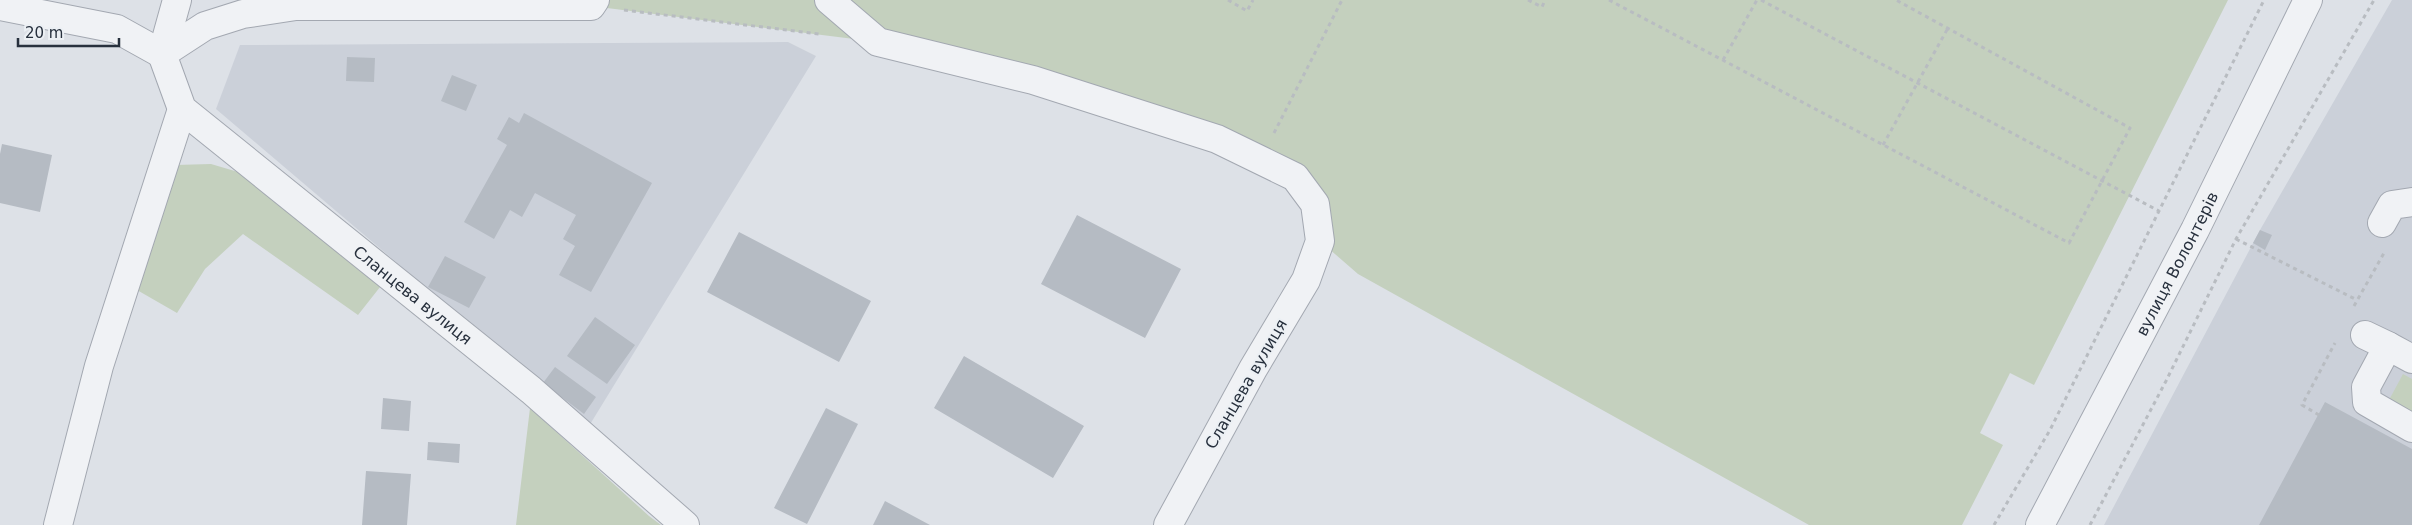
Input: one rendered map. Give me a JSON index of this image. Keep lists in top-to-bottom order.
{
  "streets": {
    "street": ["вулиця Волонтерів", "Сланцева вулиця"]
  },
  "scale_bar": "20 m"
}
